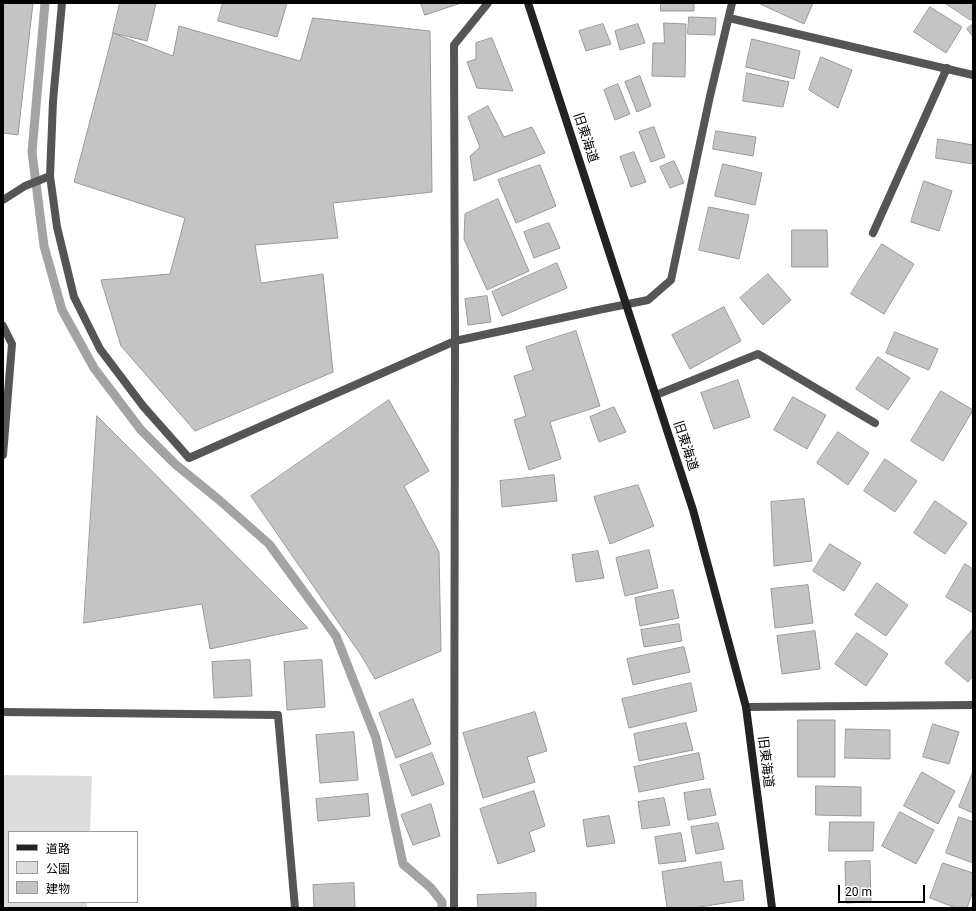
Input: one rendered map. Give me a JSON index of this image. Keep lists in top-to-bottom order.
{
  "streets": {
    "street": ["旧東海道"]
  },
  "legend": ["道路", "公園", "建物"],
  "scale_bar": "20 m"
}
